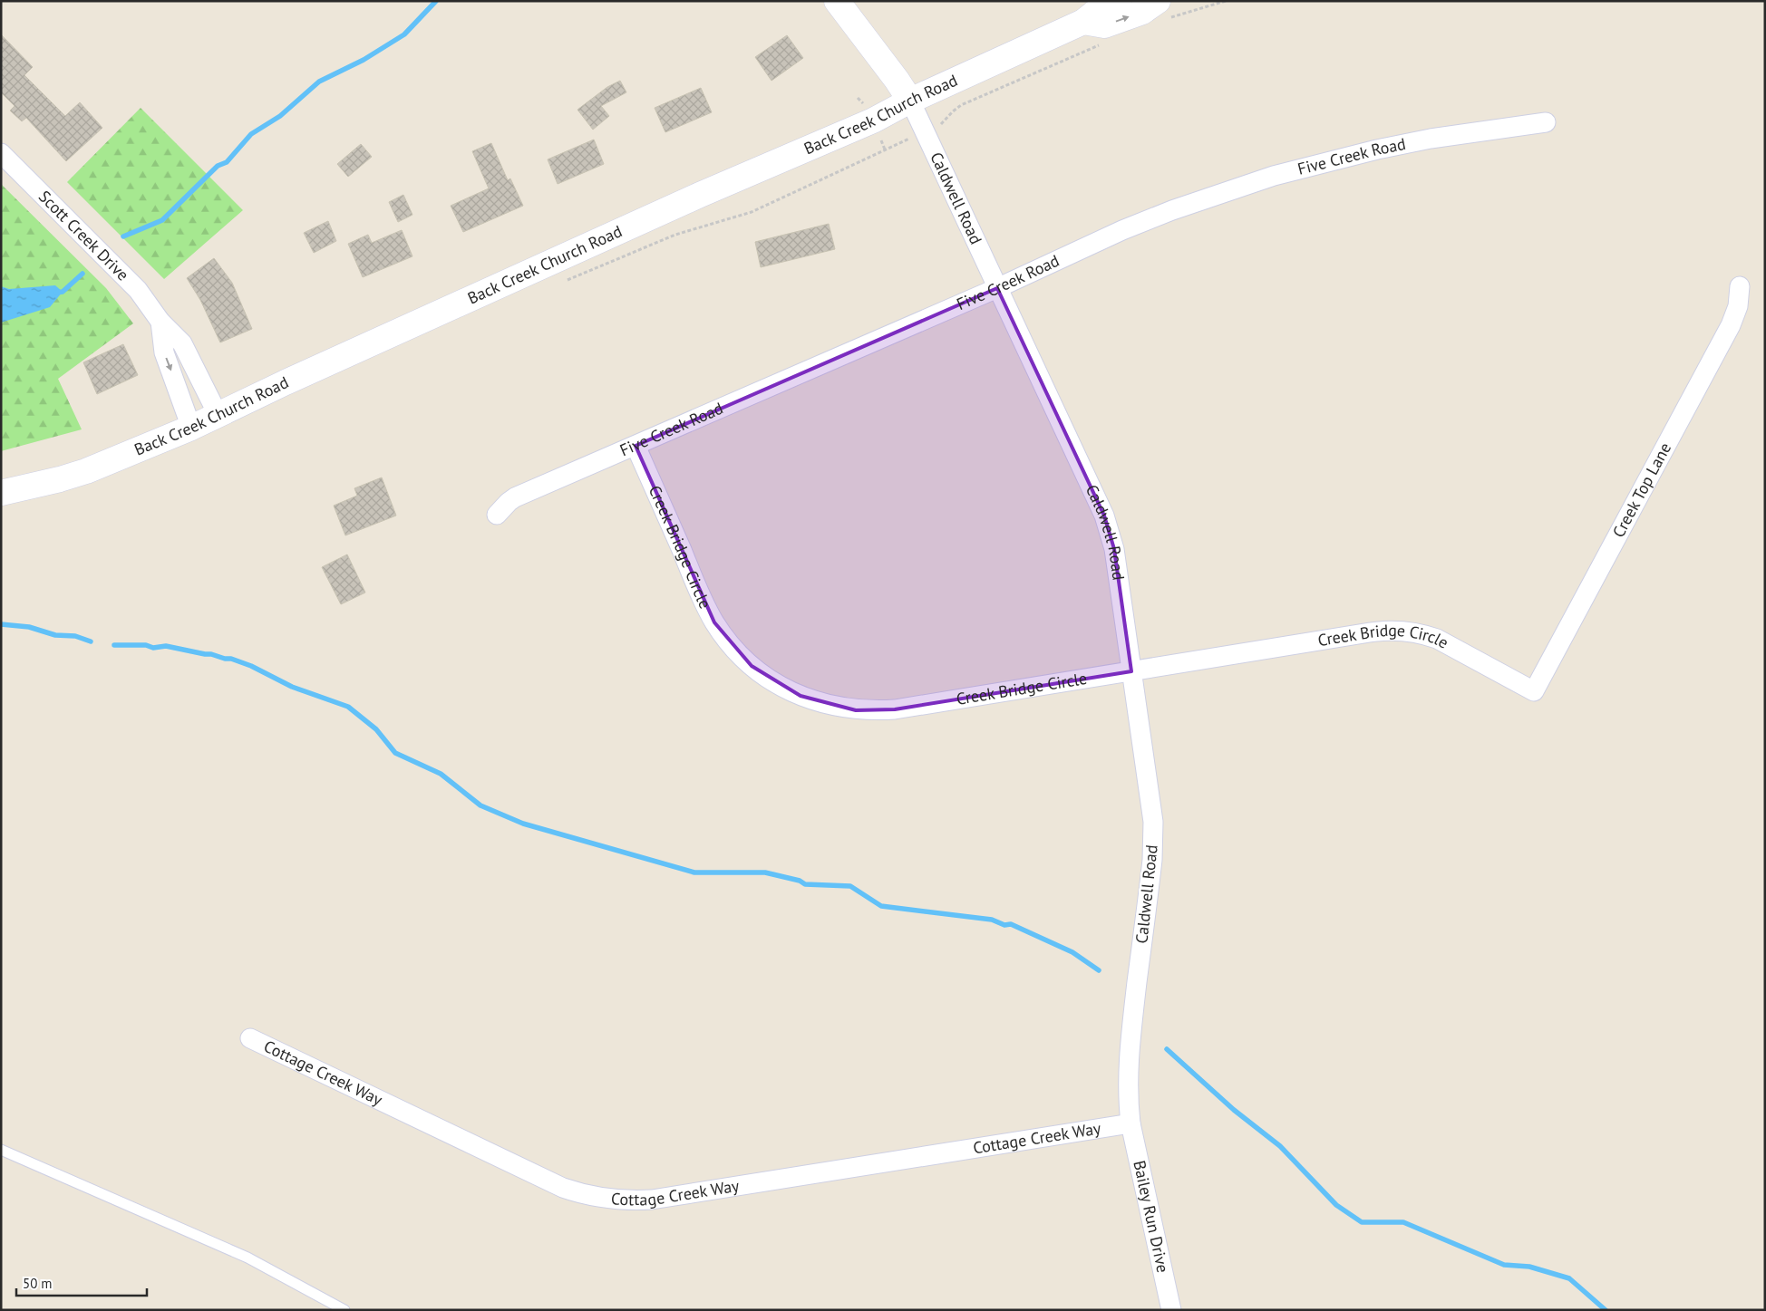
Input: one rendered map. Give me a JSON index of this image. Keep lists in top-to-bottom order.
{
  "streets": {
    "street": [
      "Back Creek Church Road",
      "Five Creek Road",
      "Caldwell Road",
      "Scott Creek Drive",
      "Creek Top Lane",
      "Creek Bridge Circle",
      "Cottage Creek Way",
      "Bailey Run Drive"
    ]
  },
  "crossings": [
    ["Back Creek Church Road", "Caldwell Road"],
    ["Back Creek Church Road", "Scott Creek Drive"],
    ["Five Creek Road", "Caldwell Road"],
    ["Five Creek Road", "Creek Bridge Circle"],
    ["Caldwell Road", "Creek Bridge Circle"],
    ["Caldwell Road", "Cottage Creek Way"],
    ["Caldwell Road", "Bailey Run Drive"],
    ["Creek Top Lane", "Creek Bridge Circle"],
    ["Cottage Creek Way", "Bailey Run Drive"]
  ],
  "scale_bar": "50 m"
}
